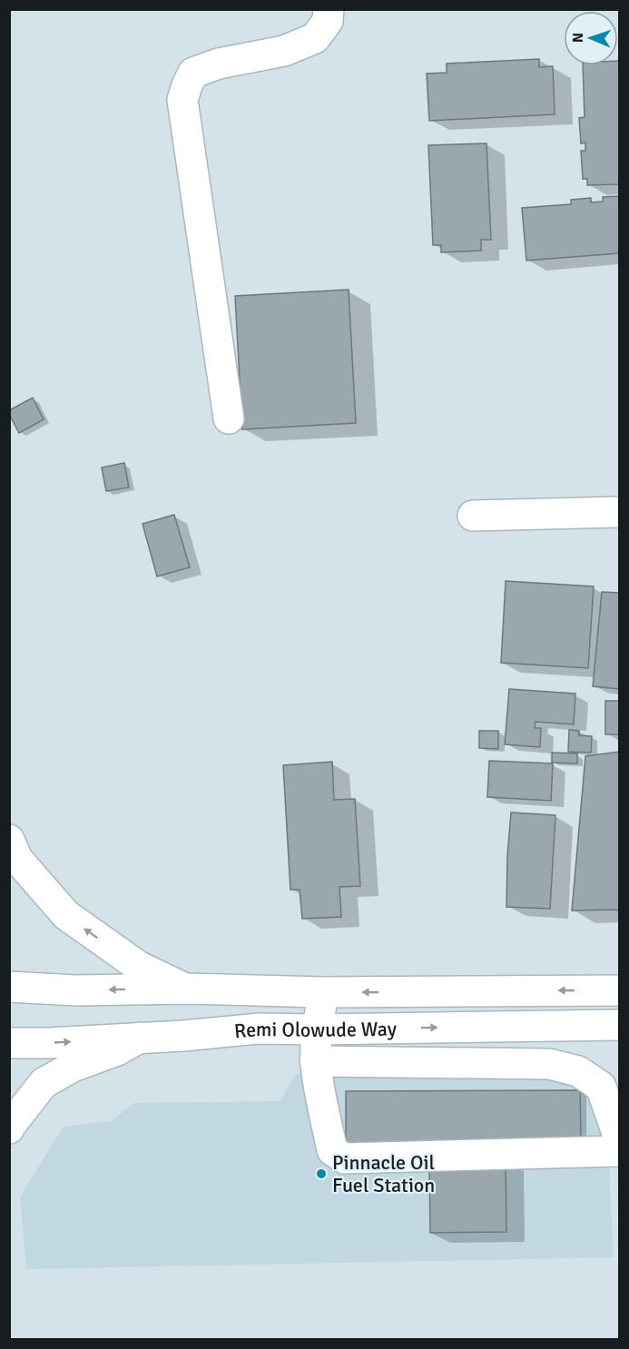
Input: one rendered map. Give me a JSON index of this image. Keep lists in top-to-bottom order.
{
  "streets": {
    "main road": ["Remi Olowude Way"]
  },
  "places": ["Pinnacle Oil Fuel Station"],
  "north": "left"
}
